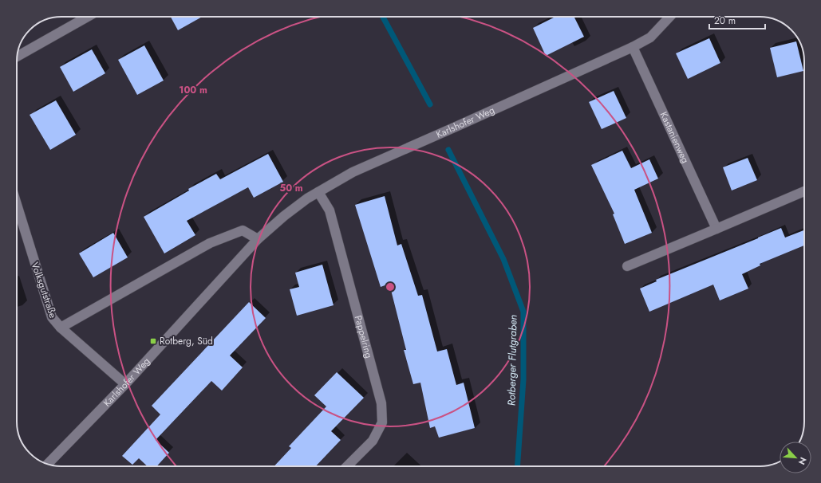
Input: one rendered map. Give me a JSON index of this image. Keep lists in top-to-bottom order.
{
  "streets": {
    "street": [
      "Karlshofer Weg",
      "Kastanienweg",
      "Volksgutstraße",
      "Pappelring"
    ]
  },
  "crossings": [
    ["Karlshofer Weg", "Kastanienweg"],
    ["Karlshofer Weg", "Volksgutstraße"],
    ["Karlshofer Weg", "Pappelring"]
  ],
  "water": ["Rotberger Flutgraben"],
  "places": {
    "transit": ["Rotberg, Süd"]
  },
  "scale_bar": "20 m",
  "north": "bottom right",
  "rings": ["100 m", "50 m"]
}
